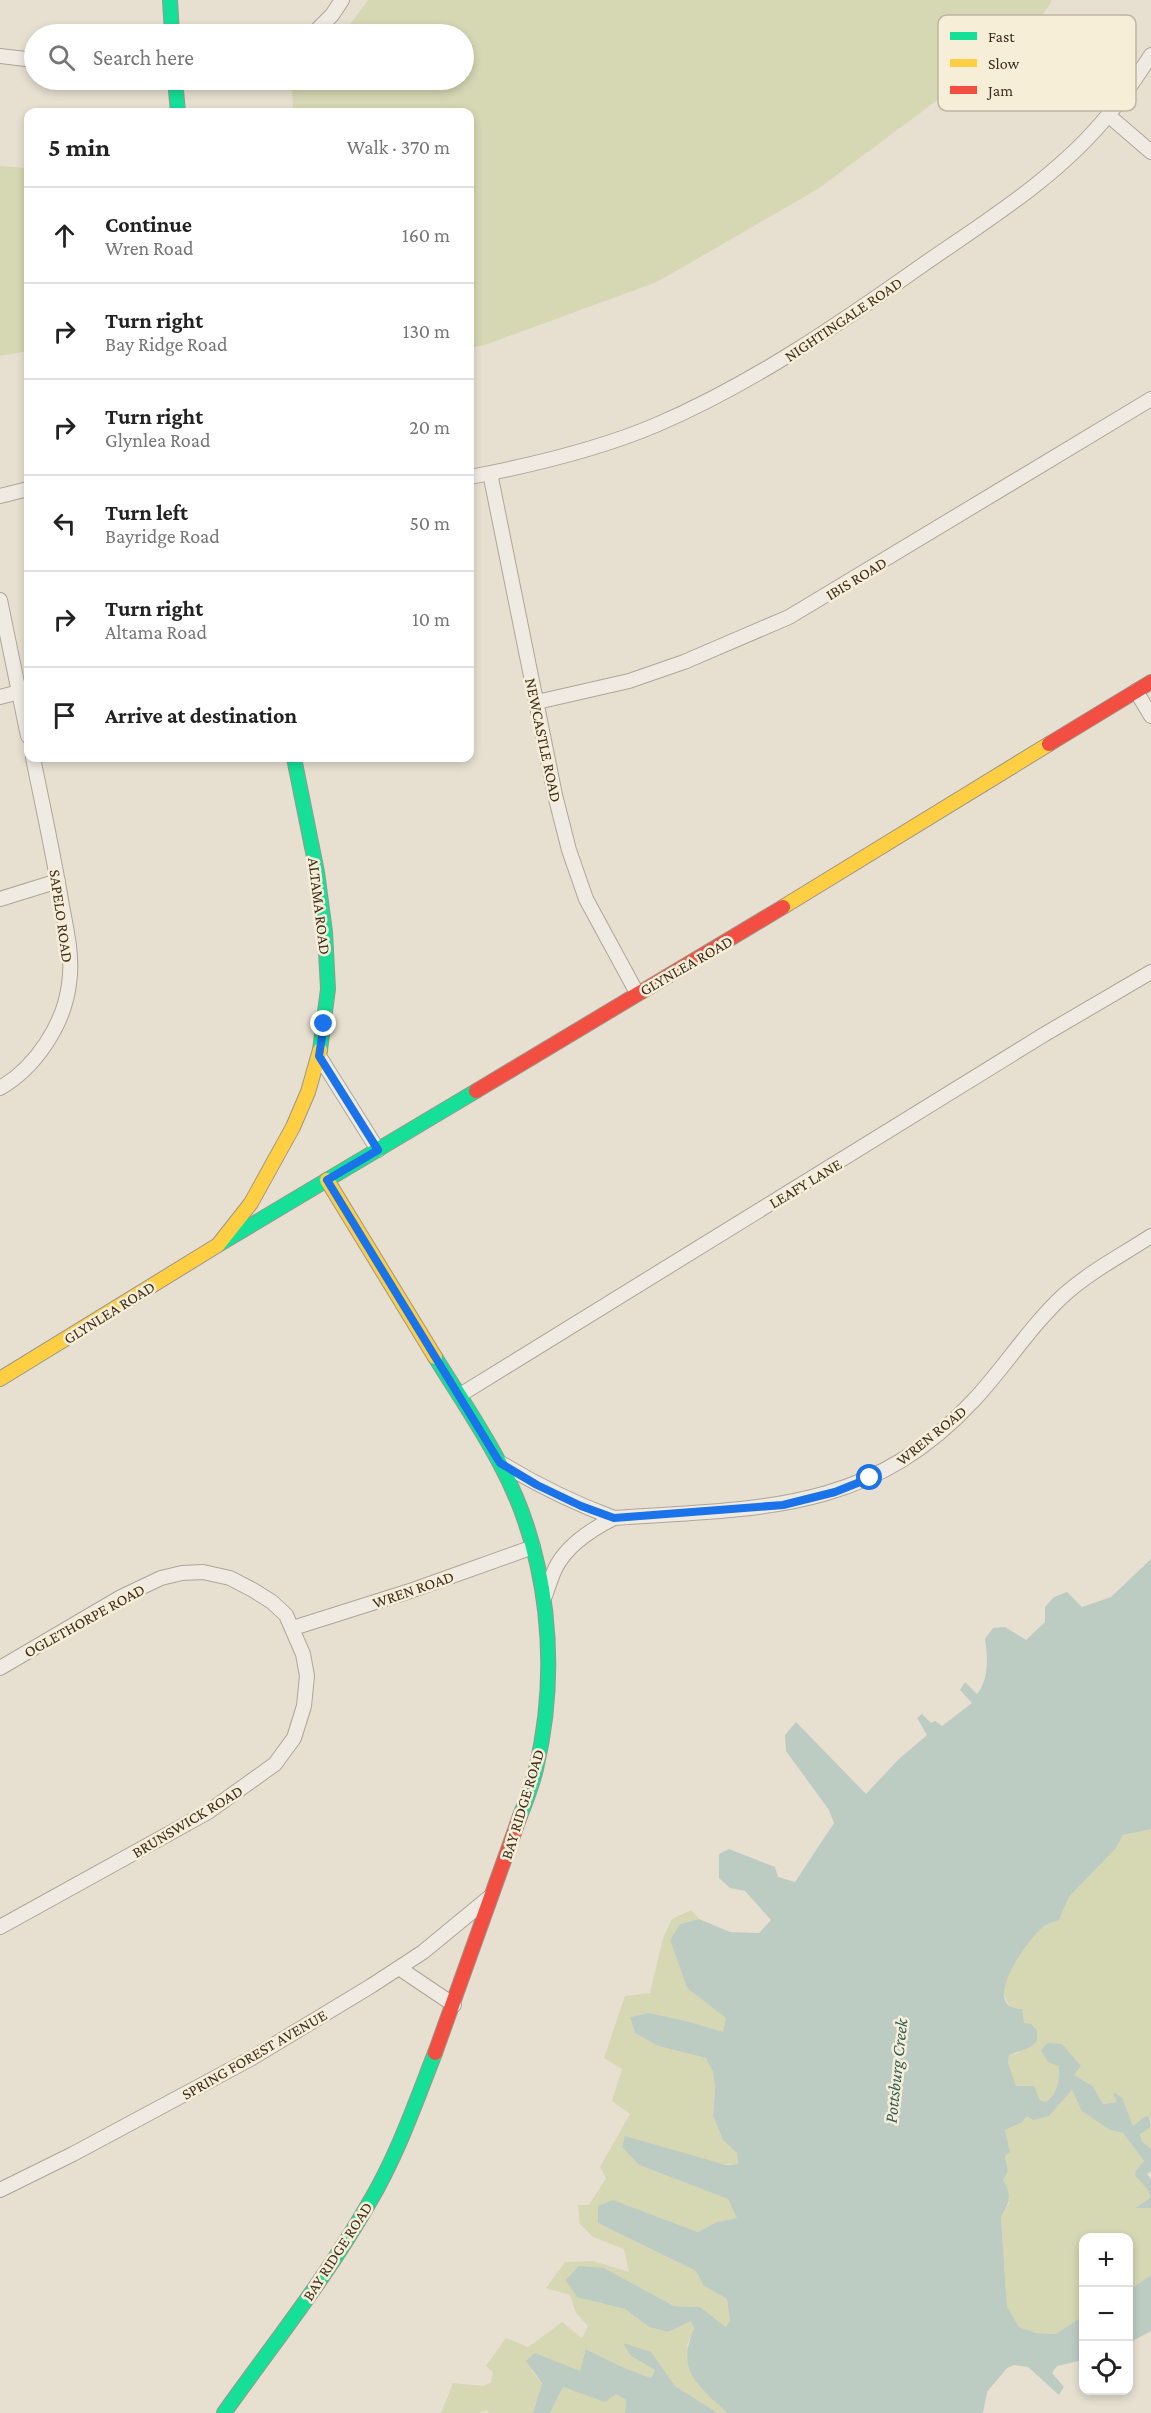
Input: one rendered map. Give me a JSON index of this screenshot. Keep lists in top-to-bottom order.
{
  "streets": {
    "street": [
      "NIGHTINGALE ROAD",
      "IBIS ROAD",
      "NEWCASTLE ROAD",
      "ALTAMA ROAD",
      "SAPELO ROAD",
      "GLYNLEA ROAD",
      "LEAFY LANE",
      "WREN ROAD",
      "OGLETHORPE ROAD",
      "BAY RIDGE ROAD",
      "BRUNSWICK ROAD",
      "SPRING FOREST AVENUE"
    ]
  },
  "crossings": [
    ["NIGHTINGALE ROAD", "NEWCASTLE ROAD"],
    ["IBIS ROAD", "NEWCASTLE ROAD"],
    ["NEWCASTLE ROAD", "GLYNLEA ROAD"],
    ["ALTAMA ROAD", "GLYNLEA ROAD"],
    ["GLYNLEA ROAD", "BAY RIDGE ROAD"],
    ["LEAFY LANE", "BAY RIDGE ROAD"],
    ["WREN ROAD", "OGLETHORPE ROAD"],
    ["WREN ROAD", "BAY RIDGE ROAD"],
    ["WREN ROAD", "BRUNSWICK ROAD"],
    ["OGLETHORPE ROAD", "BRUNSWICK ROAD"],
    ["BAY RIDGE ROAD", "SPRING FOREST AVENUE"]
  ],
  "water": ["Pottsburg Creek"],
  "legend": ["Fast", "Slow", "Jam"],
  "page": {
    "search": "Search here",
    "heading": ["5 min", "Walk · 370 m"],
    "list": [
      ["Continue", "Wren Road", "160 m"],
      ["Turn right", "Bay Ridge Road", "130 m"],
      ["Turn right", "Glynlea Road", "20 m"],
      ["Turn left", "Bayridge Road", "50 m"],
      ["Turn right", "Altama Road", "10 m"],
      "Arrive at destination"
    ],
    "map_buttons": ["+", "−"]
  }
}
